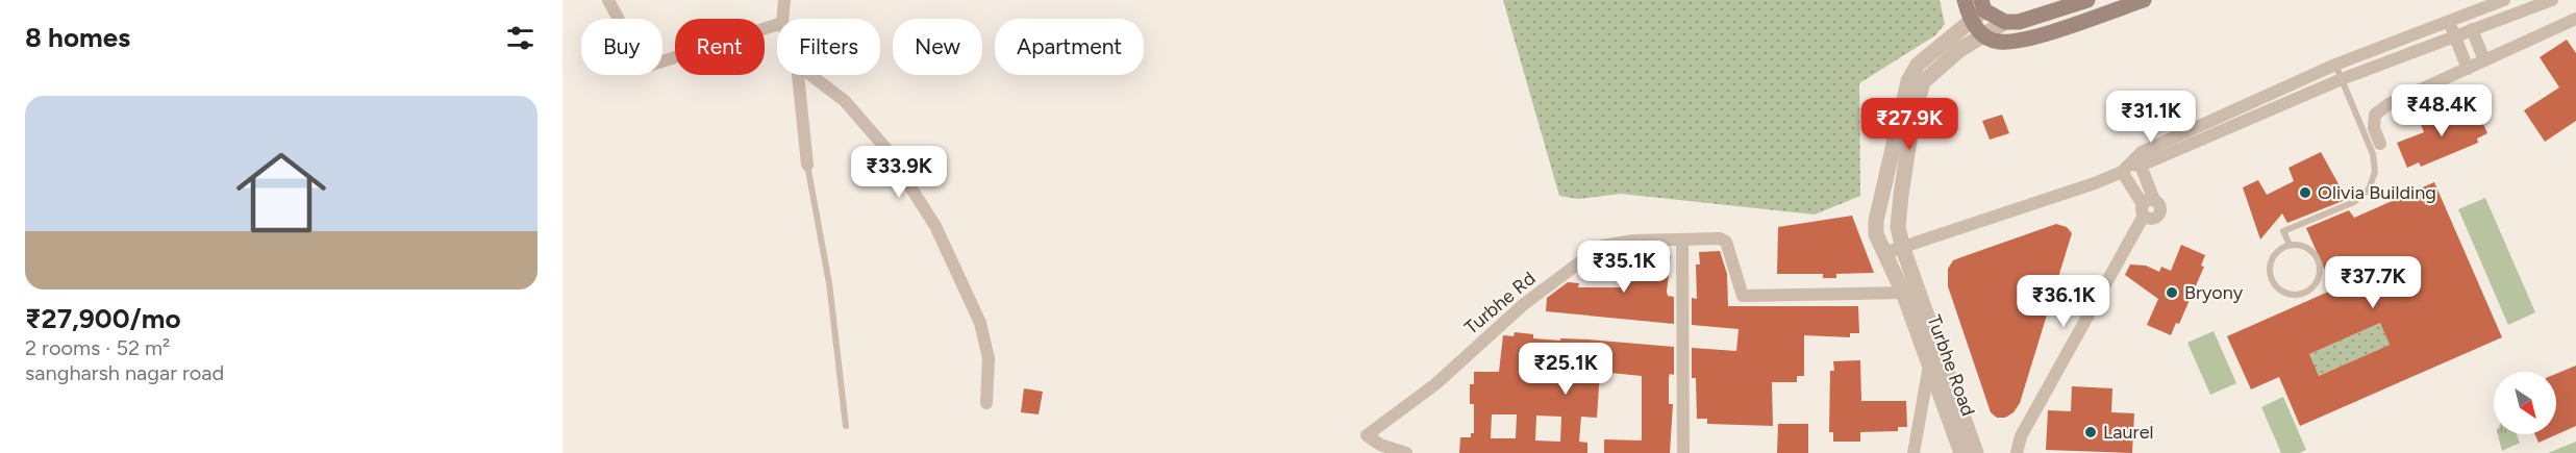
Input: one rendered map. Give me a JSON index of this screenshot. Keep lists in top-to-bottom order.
{
  "streets": {
    "street": ["Turbhe Rd", "Turbhe Road"]
  },
  "crossings": [
    ["Turbhe Rd", "Turbhe Road"]
  ],
  "places": ["Olivia Building", "Bryony", "Laurel"],
  "north": "bottom right",
  "page": {
    "heading": "8 homes",
    "chip": [
      "Buy",
      "Rent",
      "Filters",
      "New",
      "Apartment"
    ],
    "list": [
      {
        "name": "₹27,900/mo",
        "note": "2 rooms · 52 m² · sangharsh nagar road"
      }
    ],
    "price": [
      "₹48.4K",
      "₹31.1K",
      "₹27.9K",
      "₹33.9K",
      "₹35.1K",
      "₹37.7K",
      "₹36.1K",
      "₹25.1K"
    ]
  }
}
